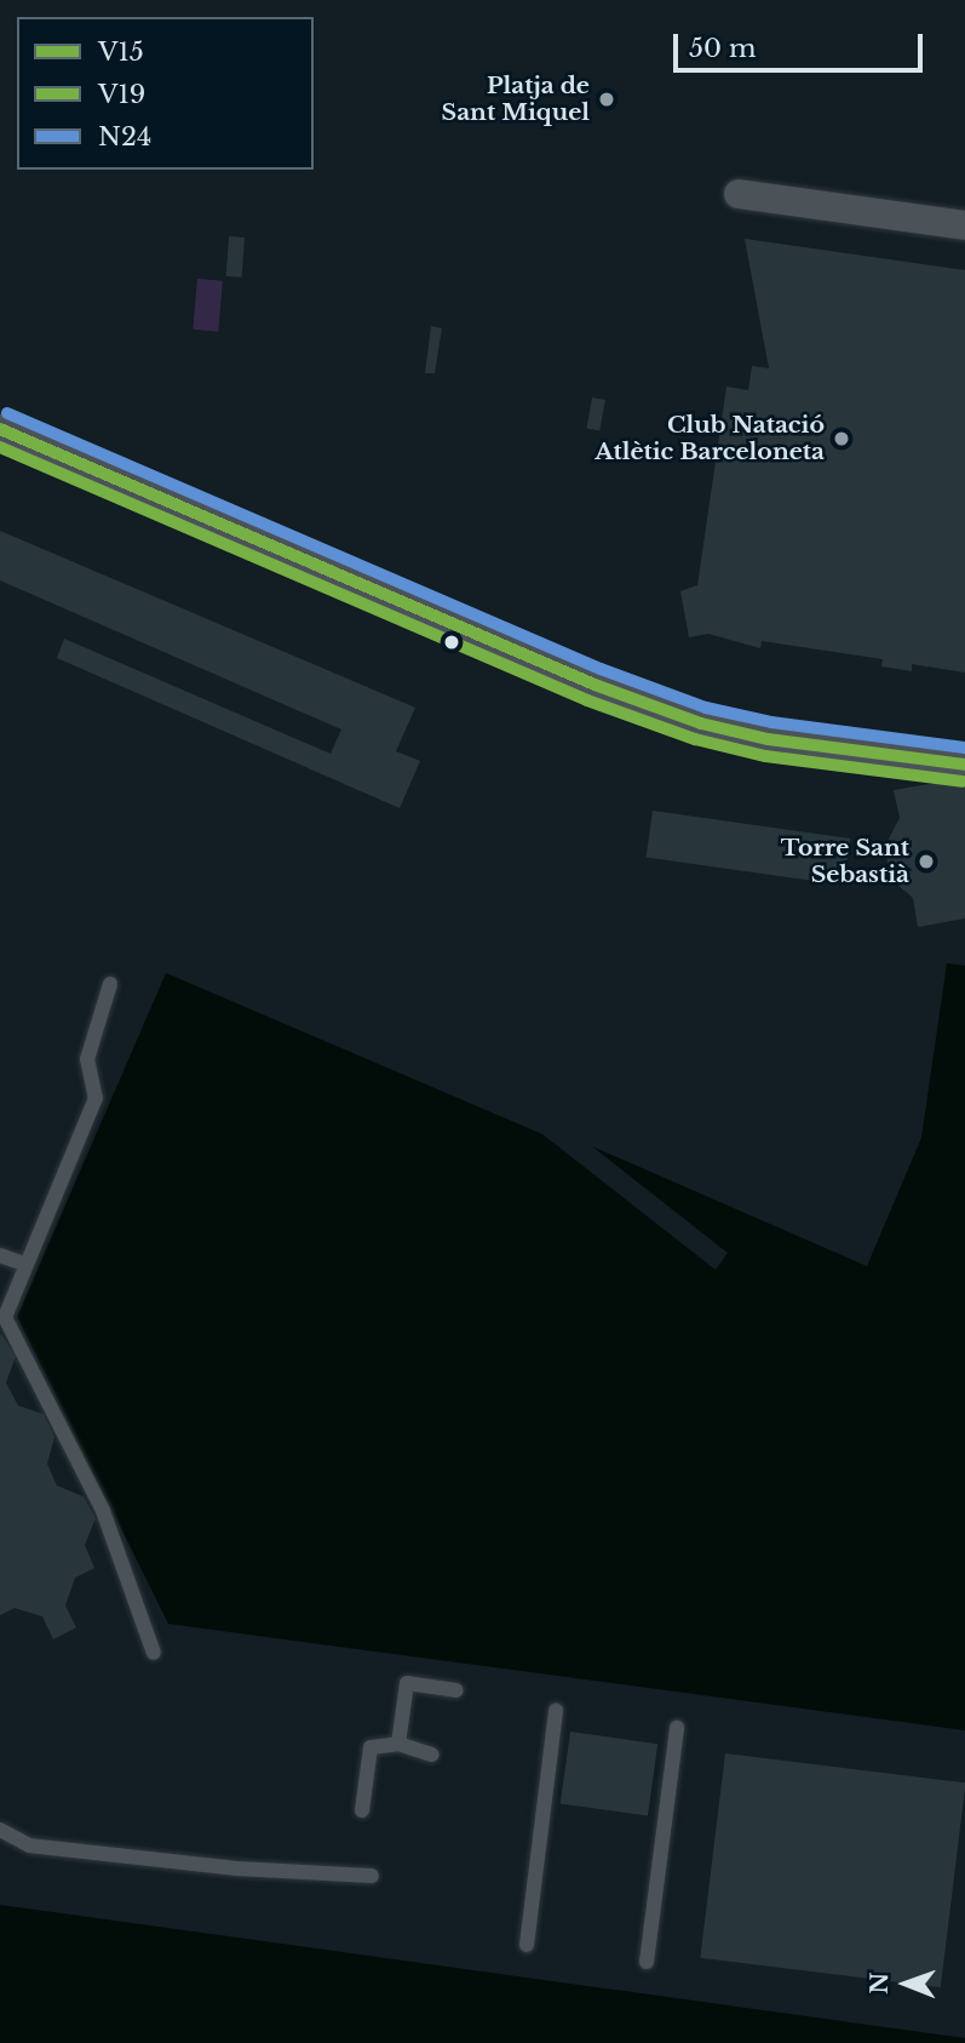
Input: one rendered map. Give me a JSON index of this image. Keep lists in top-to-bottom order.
{
  "places": ["Platja de Sant Miquel", "Club Natació Atlètic Barceloneta", "Torre Sant Sebastià"],
  "lines": ["transit line N24", "transit line V15", "transit line V19"],
  "legend": ["V15", "V19", "N24"],
  "scale_bar": "50 m",
  "north": "left"
}
